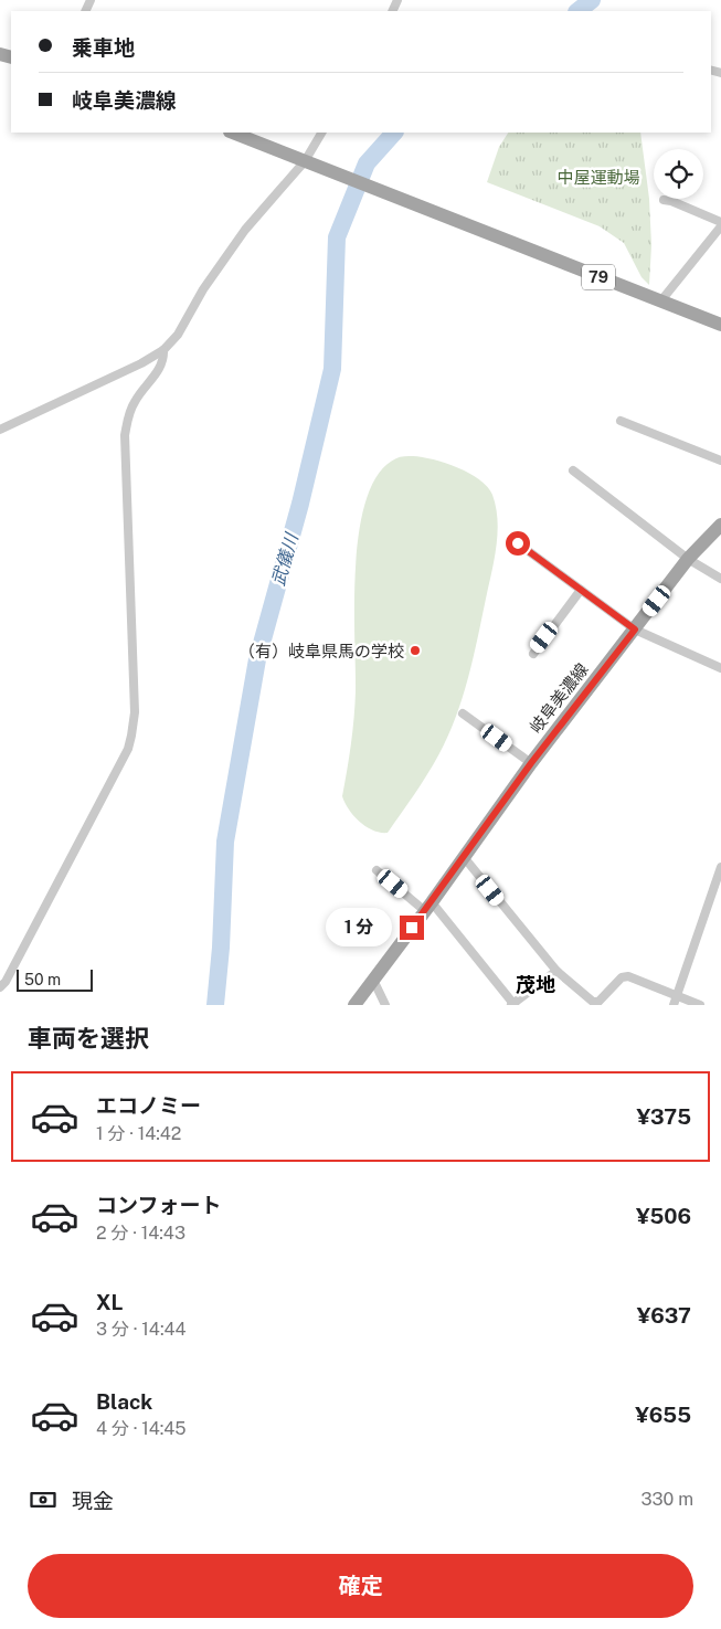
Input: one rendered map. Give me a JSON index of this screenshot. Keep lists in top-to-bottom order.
{
  "streets": {
    "main road": ["79", "岐阜美濃線"]
  },
  "districts": ["茂地"],
  "water": ["武儀川"],
  "parks": ["中屋運動場"],
  "places": ["（有）岐阜県馬の学校"],
  "scale_bar": "50 m",
  "page": {
    "banner": ["乗車地", "岐阜美濃線"],
    "bubble": "1 分",
    "scale": "50 m",
    "heading": "車両を選択",
    "list": [
      {
        "name": "エコノミー",
        "note": "1 分 · 14:42",
        "value": "¥375"
      },
      {
        "name": "コンフォート",
        "note": "2 分 · 14:43",
        "value": "¥506"
      },
      {
        "name": "XL",
        "note": "3 分 · 14:44",
        "value": "¥637"
      },
      {
        "name": "Black",
        "note": "4 分 · 14:45",
        "value": "¥655"
      }
    ],
    "pay": ["現金", "330 m"],
    "buttons": "確定"
  }
}
